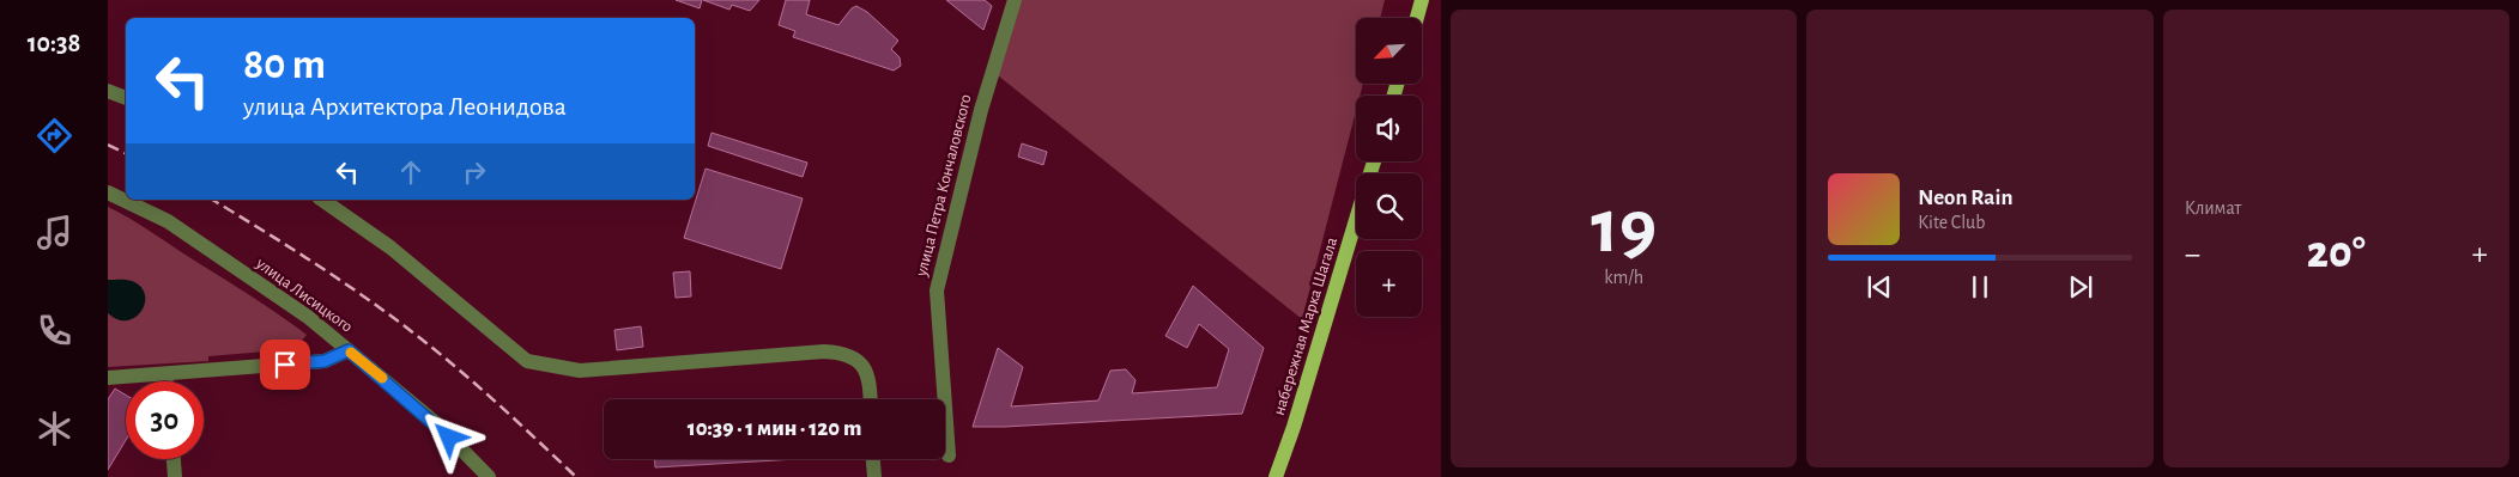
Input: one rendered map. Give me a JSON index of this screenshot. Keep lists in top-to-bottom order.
{
  "streets": {
    "main road": ["набережная Марка Шагала"],
    "street": ["улица Петра Кончаловского", "улица Лисицкого"]
  },
  "north": "bottom left",
  "page": {
    "tabs": "10:38",
    "tile": [
      ["19", "km/h"],
      "Климат"
    ],
    "map_buttons": "+",
    "turn": ["80 m", "улица Архитектора Леонидова"],
    "song": ["Neon Rain", "Kite Club"],
    "heat": ["−", "20°", "+"],
    "limit": "30",
    "trip": "10:39 · 1 мин · 120 m"
  }
}
